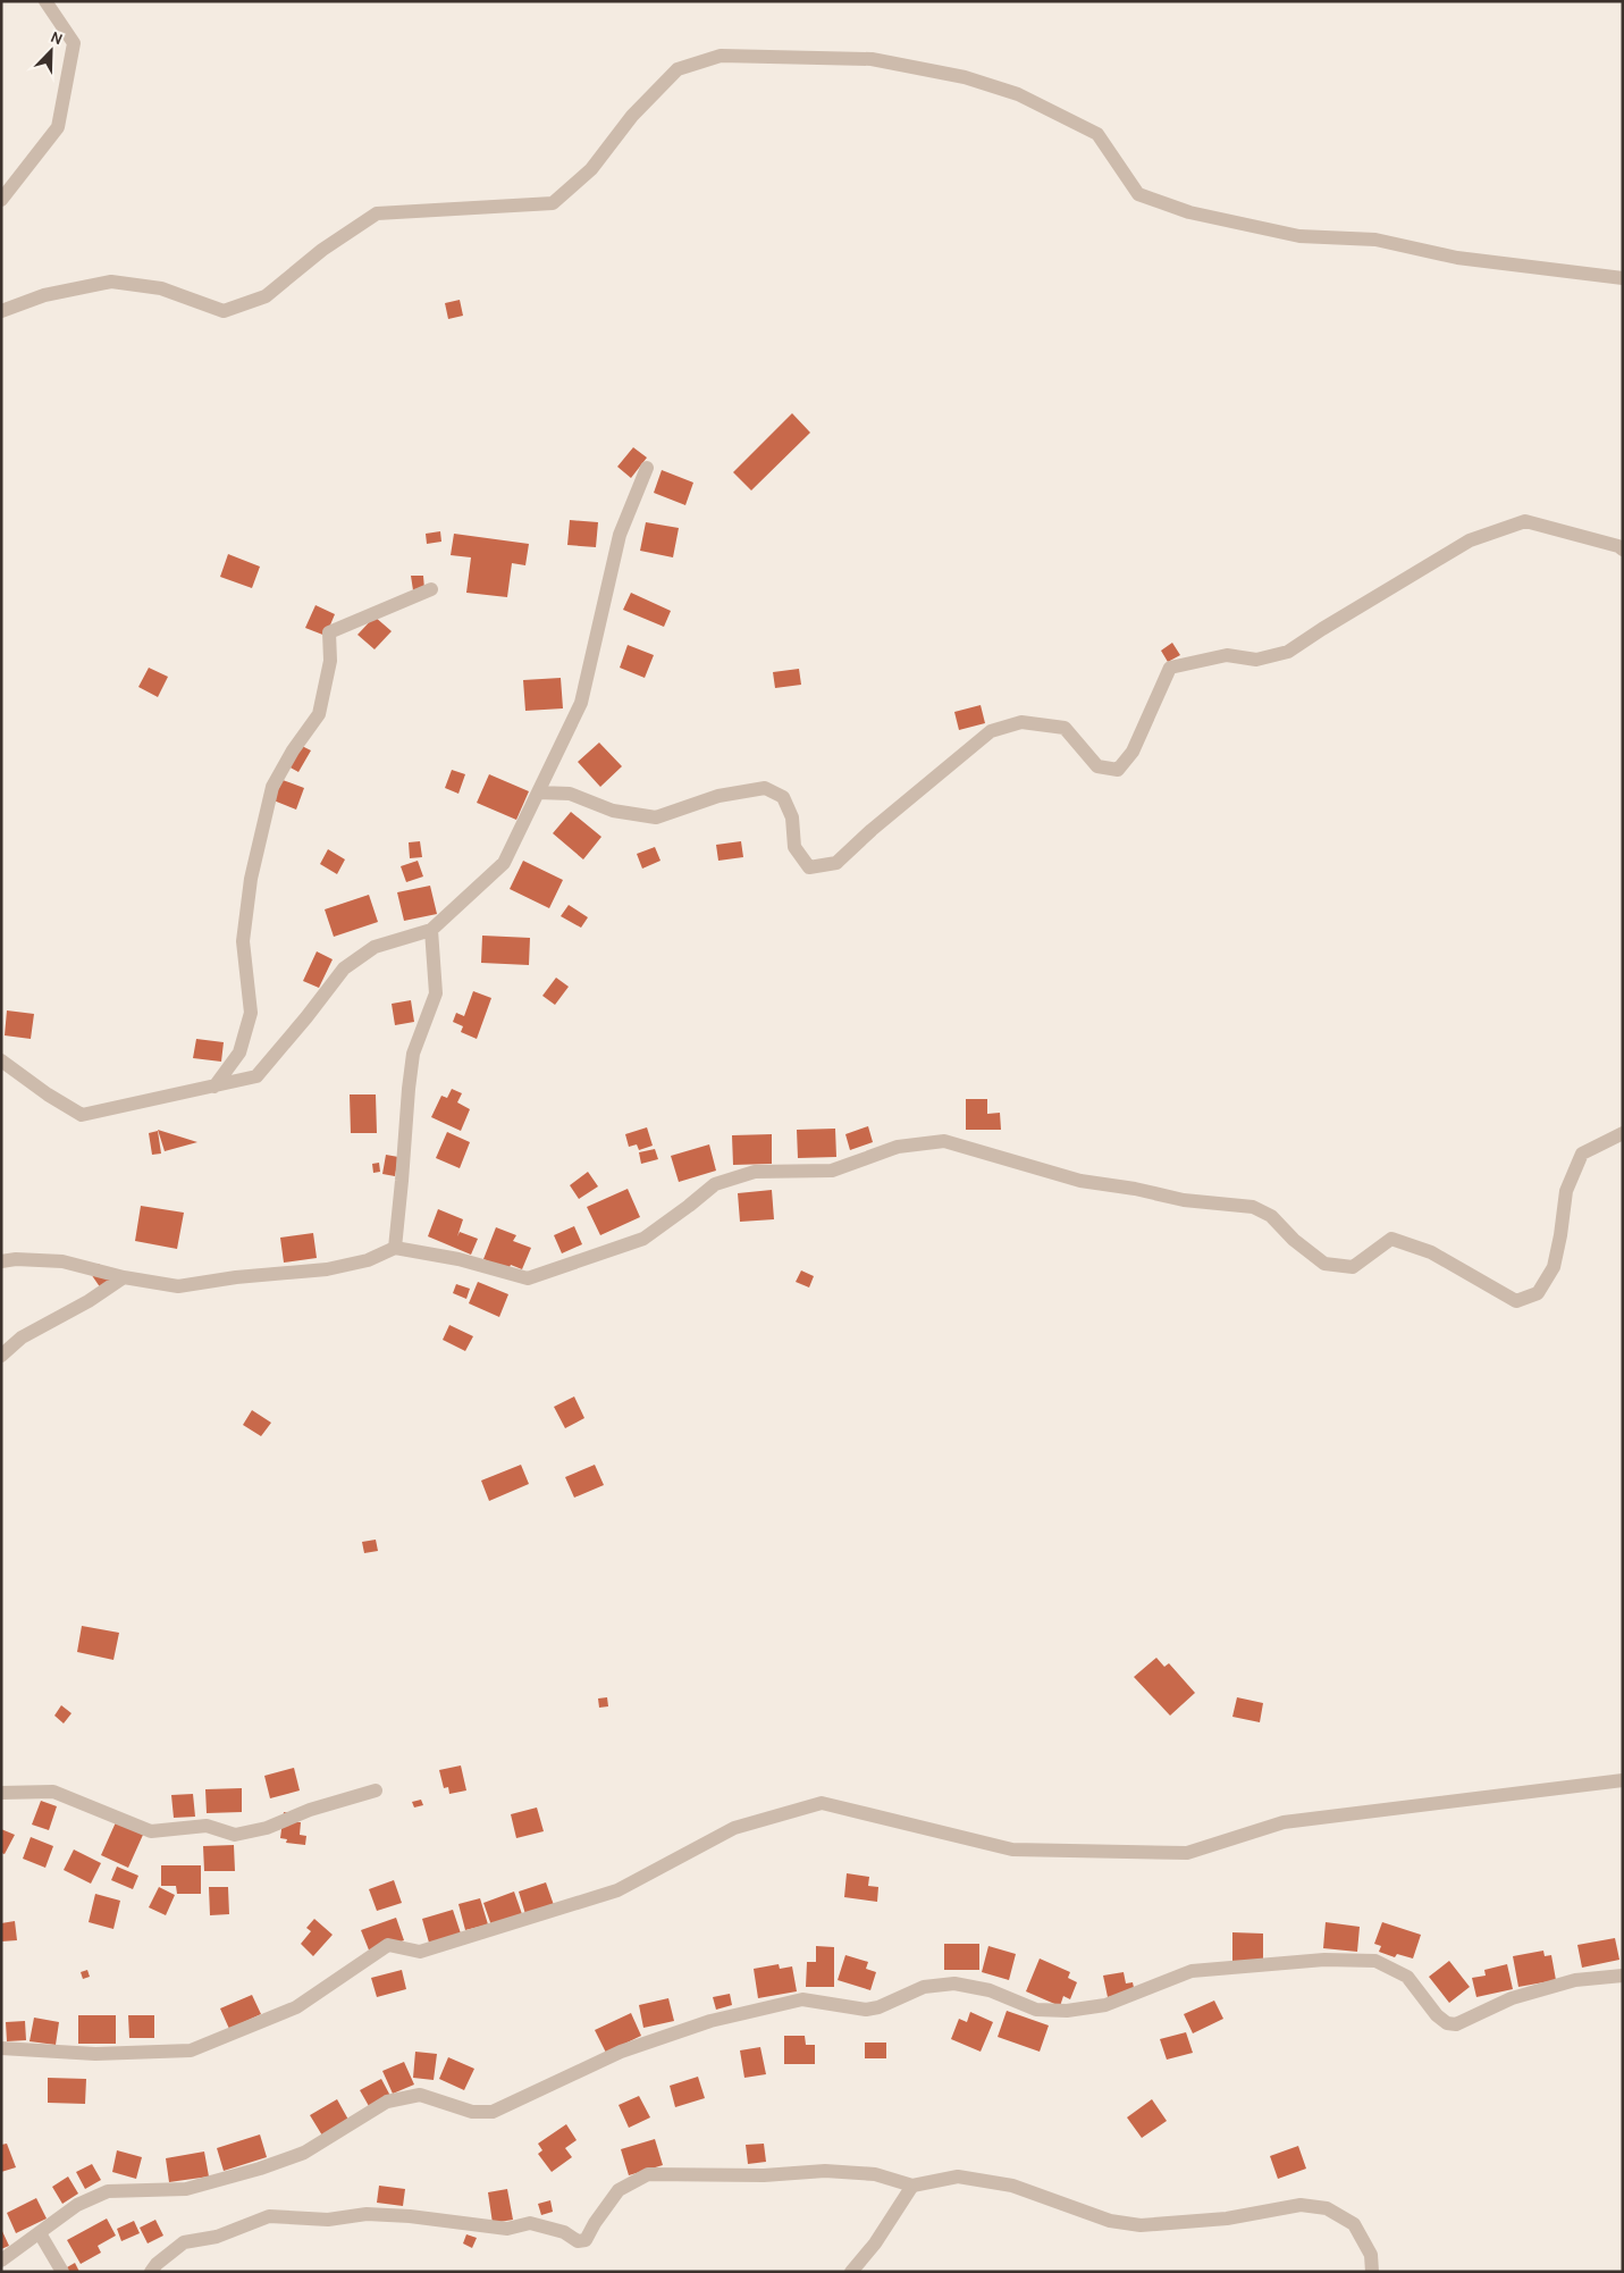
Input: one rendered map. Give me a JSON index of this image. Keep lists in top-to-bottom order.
{
  "north": "top right"
}
